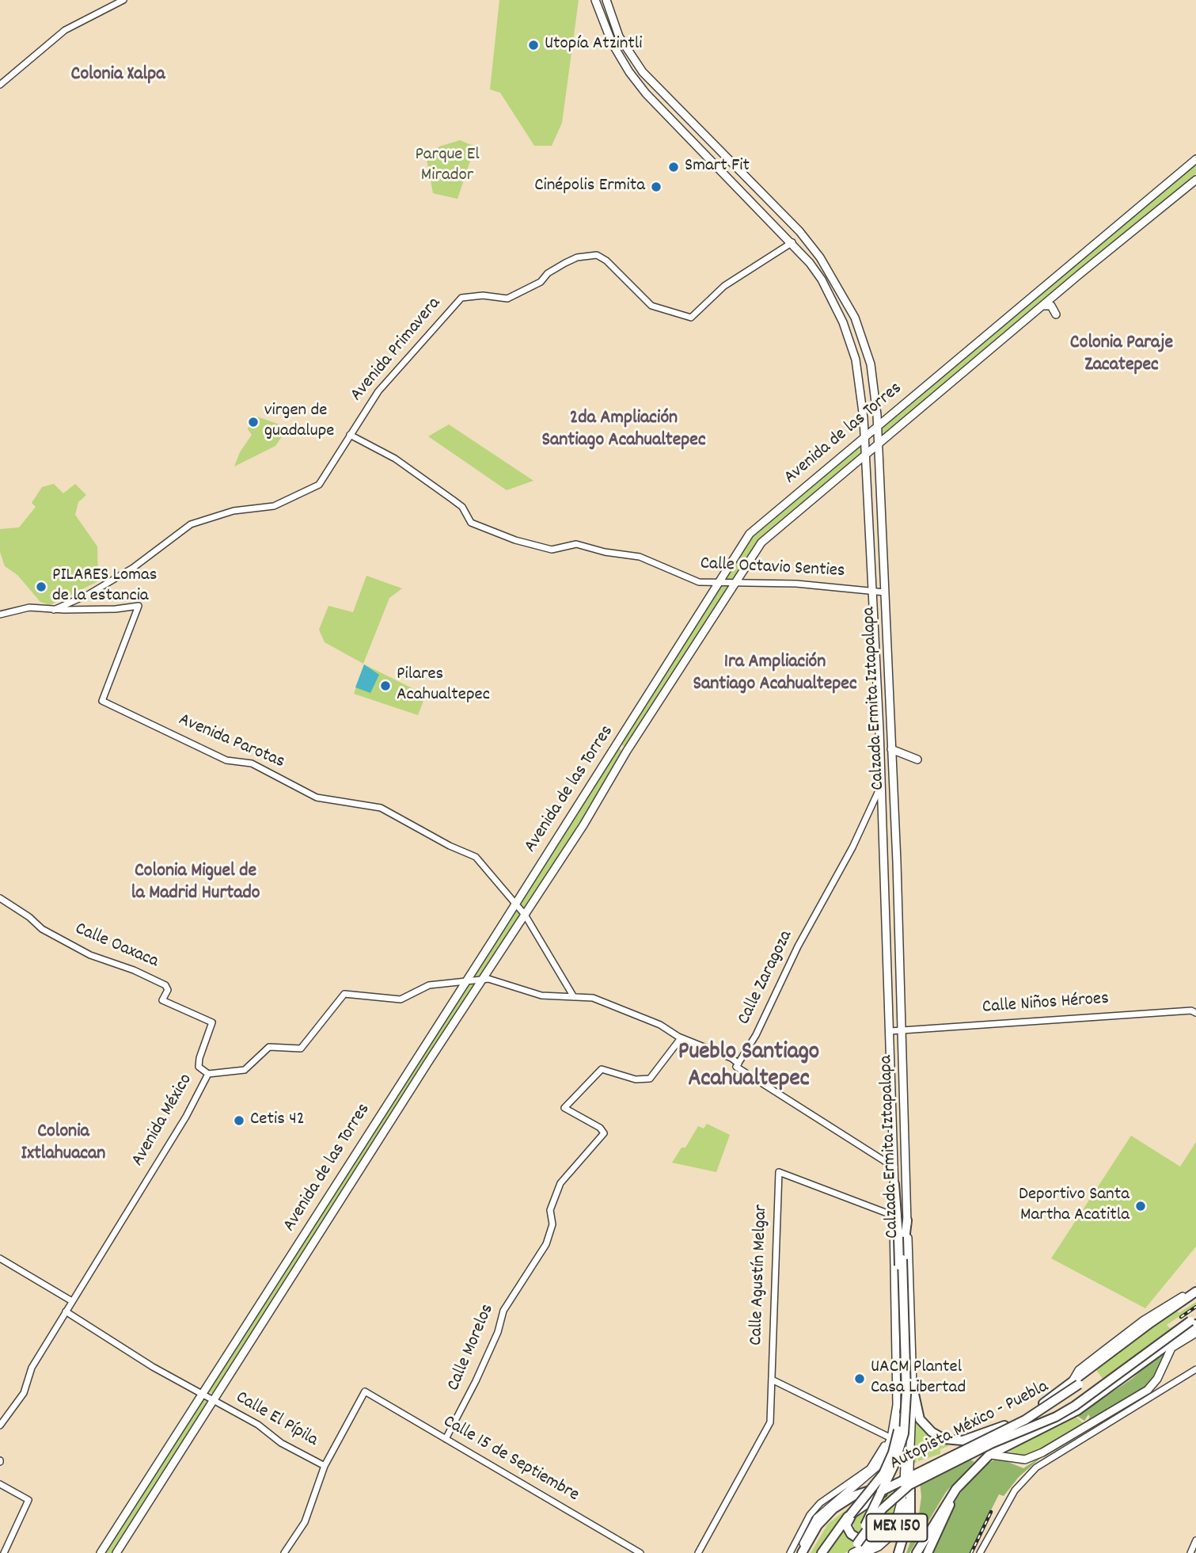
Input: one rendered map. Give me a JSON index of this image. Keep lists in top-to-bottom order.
{
  "streets": {
    "highway": ["Autopista México - Puebla"],
    "main road": ["Avenida de las Torres", "Calzada Ermita Iztapalapa", "MEX 150"],
    "street": [
      "Avenida Primavera",
      "Calle Octavio Senties",
      "Avenida Parotas",
      "Calle Oaxaca",
      "Calle Zaragoza",
      "Calle Niños Héroes",
      "Avenida México",
      "Calle Agustín Melgar",
      "Calle Morelos",
      "Calle El Pípila",
      "Calle 15 de Septiembre"
    ]
  },
  "crossings": [
    ["Avenida Primavera", "Calle Octavio Senties"],
    ["Avenida Primavera", "Calzada Ermita Iztapalapa"],
    ["Avenida Primavera", "Avenida Parotas"],
    ["Avenida de las Torres", "Calle Octavio Senties"],
    ["Avenida de las Torres", "Calzada Ermita Iztapalapa"],
    ["Avenida de las Torres", "Avenida Parotas"],
    ["Avenida de las Torres", "Avenida México"],
    ["Avenida de las Torres", "Calle El Pípila"],
    ["Calle Octavio Senties", "Calzada Ermita Iztapalapa"],
    ["Calzada Ermita Iztapalapa", "Calle Zaragoza"],
    ["Calzada Ermita Iztapalapa", "Calle Niños Héroes"],
    ["Calzada Ermita Iztapalapa", "Calle Agustín Melgar"],
    ["Calzada Ermita Iztapalapa", "Autopista México - Puebla"],
    ["Calzada Ermita Iztapalapa", "MEX 150"],
    ["Calle Oaxaca", "Avenida México"],
    ["Avenida México", "Calle El Pípila"],
    ["Calle Morelos", "Calle 15 de Septiembre"],
    ["Calle El Pípila", "Calle 15 de Septiembre"],
    ["Autopista México - Puebla", "MEX 150"]
  ],
  "districts": [
    "Colonia Xalpa",
    "Colonia Paraje Zacatepec",
    "2da Ampliación Santiago Acahualtepec",
    "1ra Ampliación Santiago Acahualtepec",
    "Colonia Miguel de la Madrid Hurtado",
    "Pueblo Santiago Acahualtepec",
    "Colonia Ixtlahuacan"
  ],
  "parks": ["Parque El Mirador"],
  "places": [
    "Utopía Atzintli",
    "Smart Fit",
    "Cinépolis Ermita",
    "virgen de guadalupe",
    "PILARES Lomas de la estancia",
    "Pilares Acahualtepec",
    "Cetis 42",
    "Deportivo Santa Martha Acatitla",
    "UACM Plantel Casa Libertad"
  ]
}
